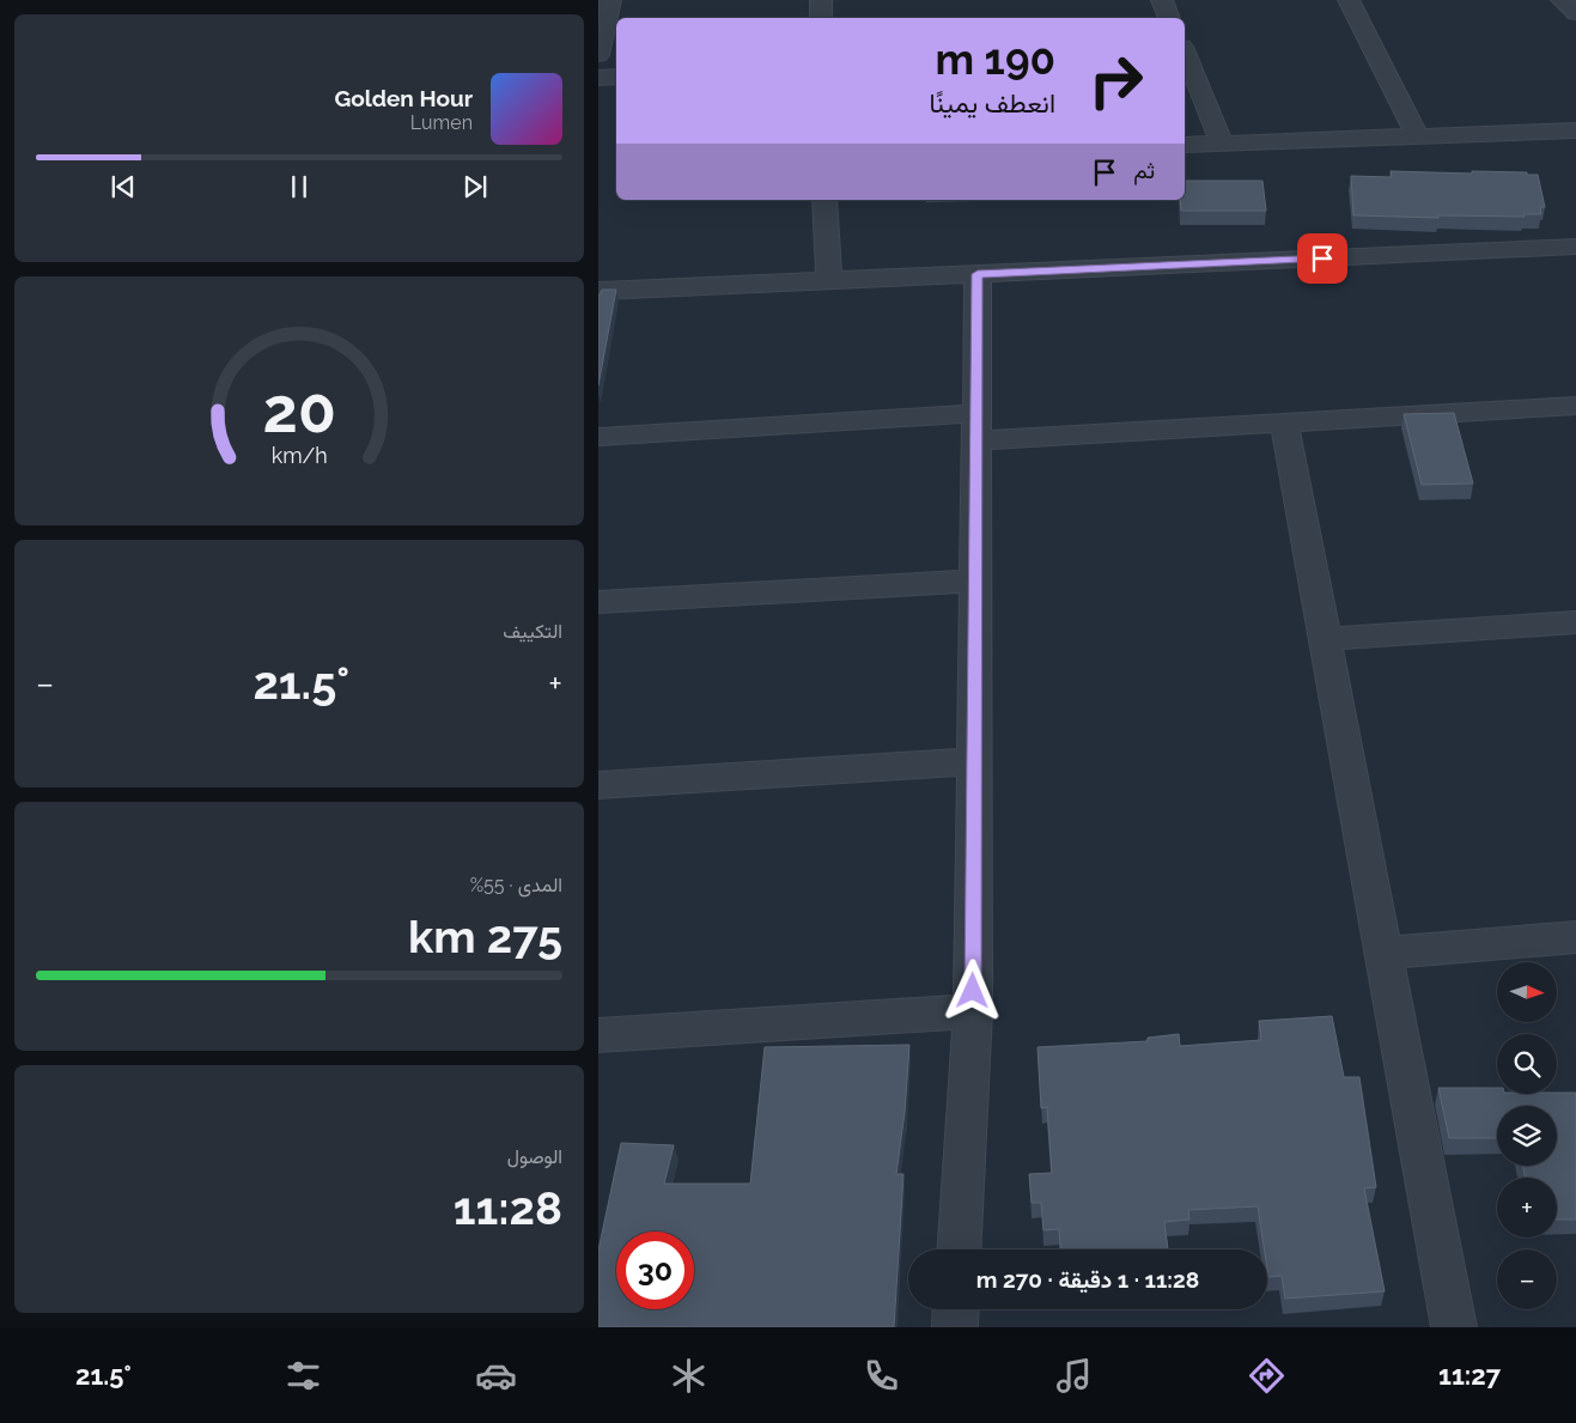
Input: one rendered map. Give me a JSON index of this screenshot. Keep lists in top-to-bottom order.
{
  "north": "right",
  "page": {
    "turn": ["190 m", "انعطف يمينًا"],
    "song": ["Golden Hour", "Lumen"],
    "then": "ثم",
    "tile": [
      "التكييف",
      ["المدى · 55%", "275 km"],
      ["الوصول", "11:28"]
    ],
    "heat": ["−", "21.5°", "+"],
    "map_buttons": ["+", "−"],
    "limit": "30",
    "trip": "11:28 · 1 دقيقة · 270 m",
    "tabs": ["11:27", "21.5°"],
    "gauge": ["20", "km/h"]
  }
}
